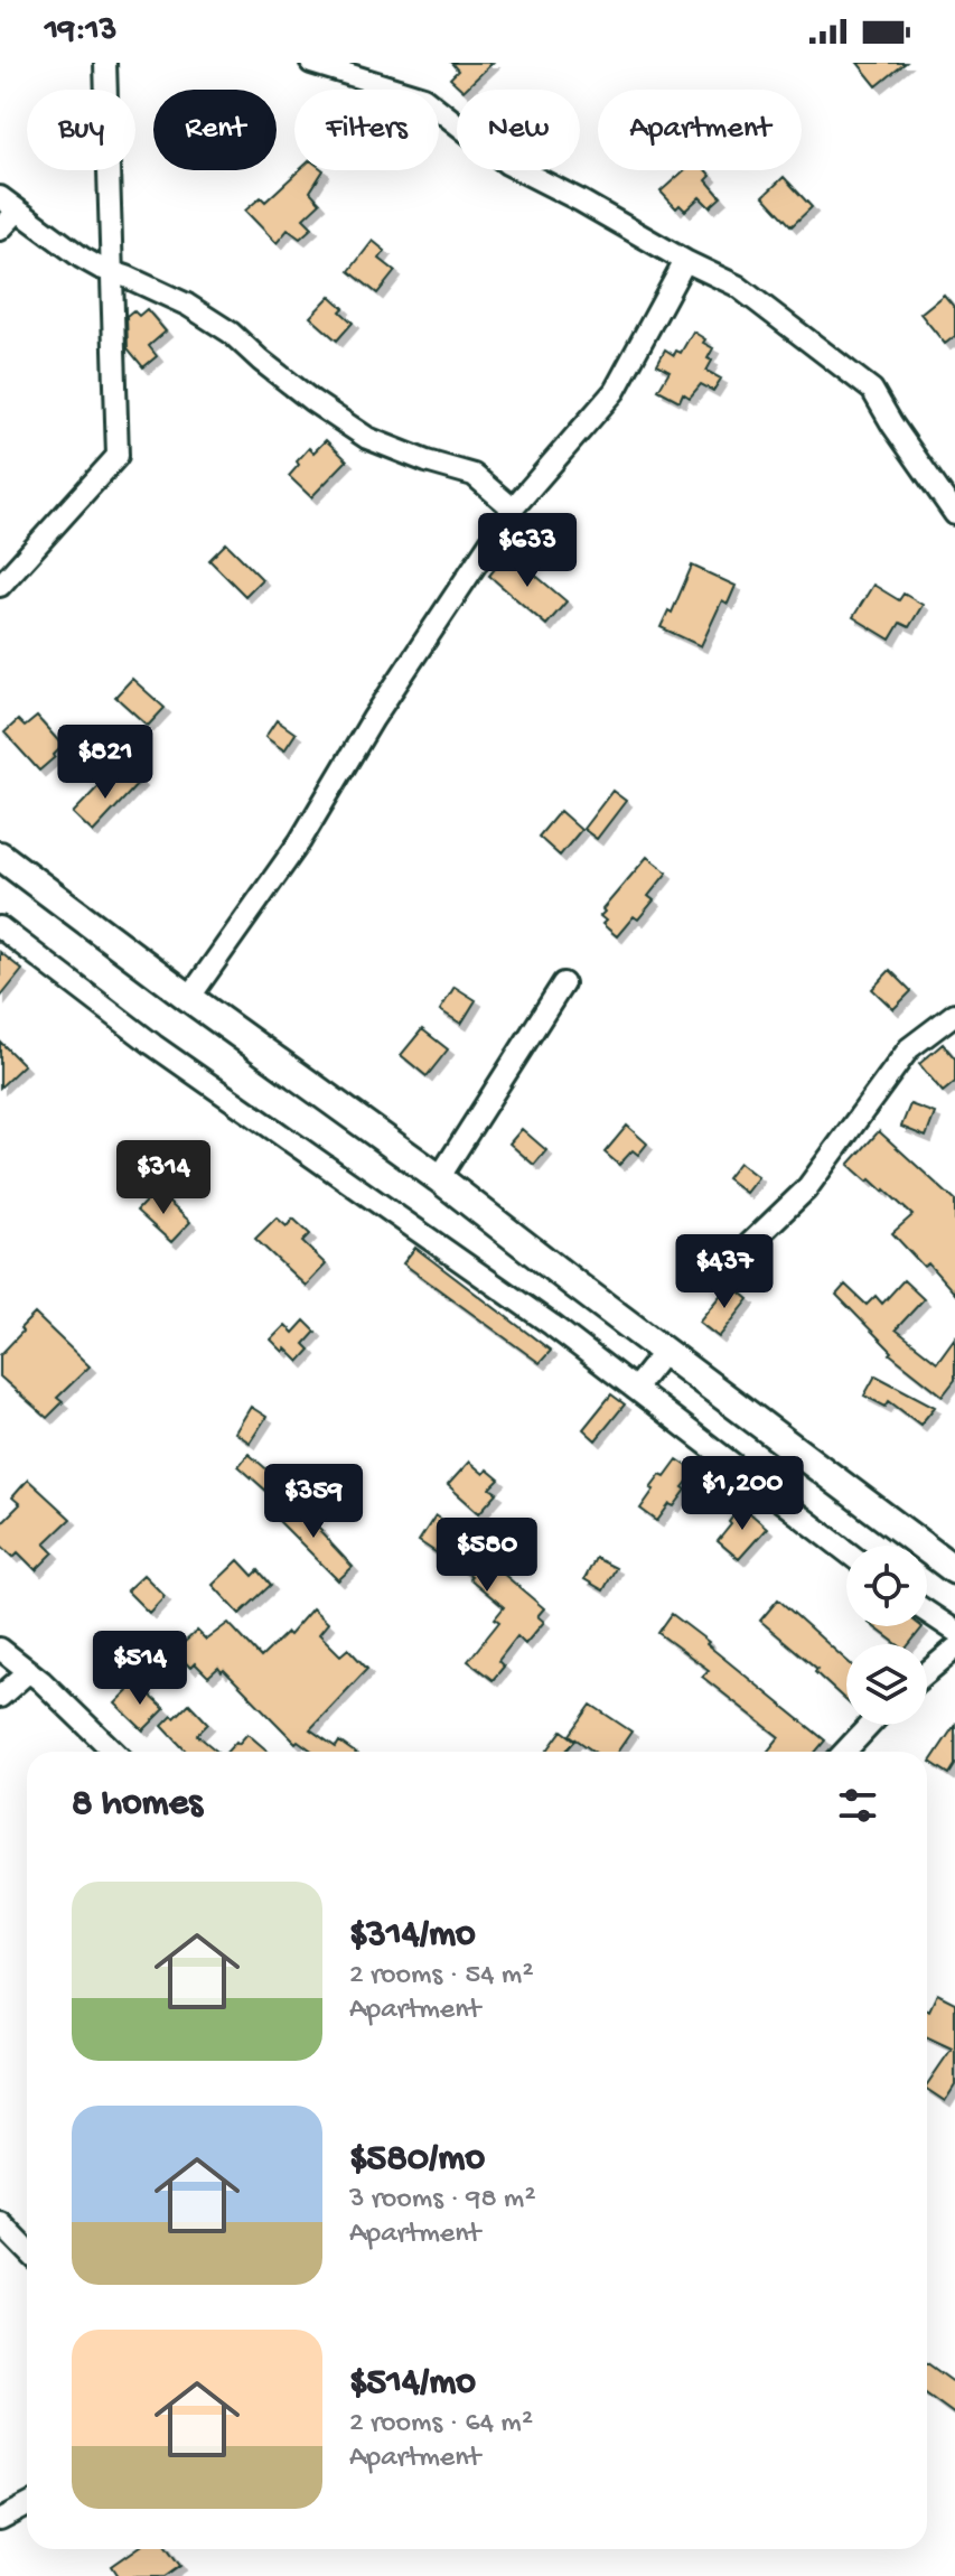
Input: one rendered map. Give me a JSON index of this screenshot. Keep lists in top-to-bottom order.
{
  "page": {
    "status": "19:13",
    "chip": [
      "Buy",
      "Rent",
      "Filters",
      "New",
      "Apartment"
    ],
    "price": [
      "$633",
      "$821",
      "$314",
      "$437",
      "$1,200",
      "$359",
      "$580",
      "$514"
    ],
    "heading": "8 homes",
    "list": [
      {
        "name": "$314/mo",
        "note": "2 rooms · 54 m² · Apartment"
      },
      {
        "name": "$580/mo",
        "note": "3 rooms · 98 m² · Apartment"
      },
      {
        "name": "$514/mo",
        "note": "2 rooms · 64 m² · Apartment"
      }
    ]
  }
}
